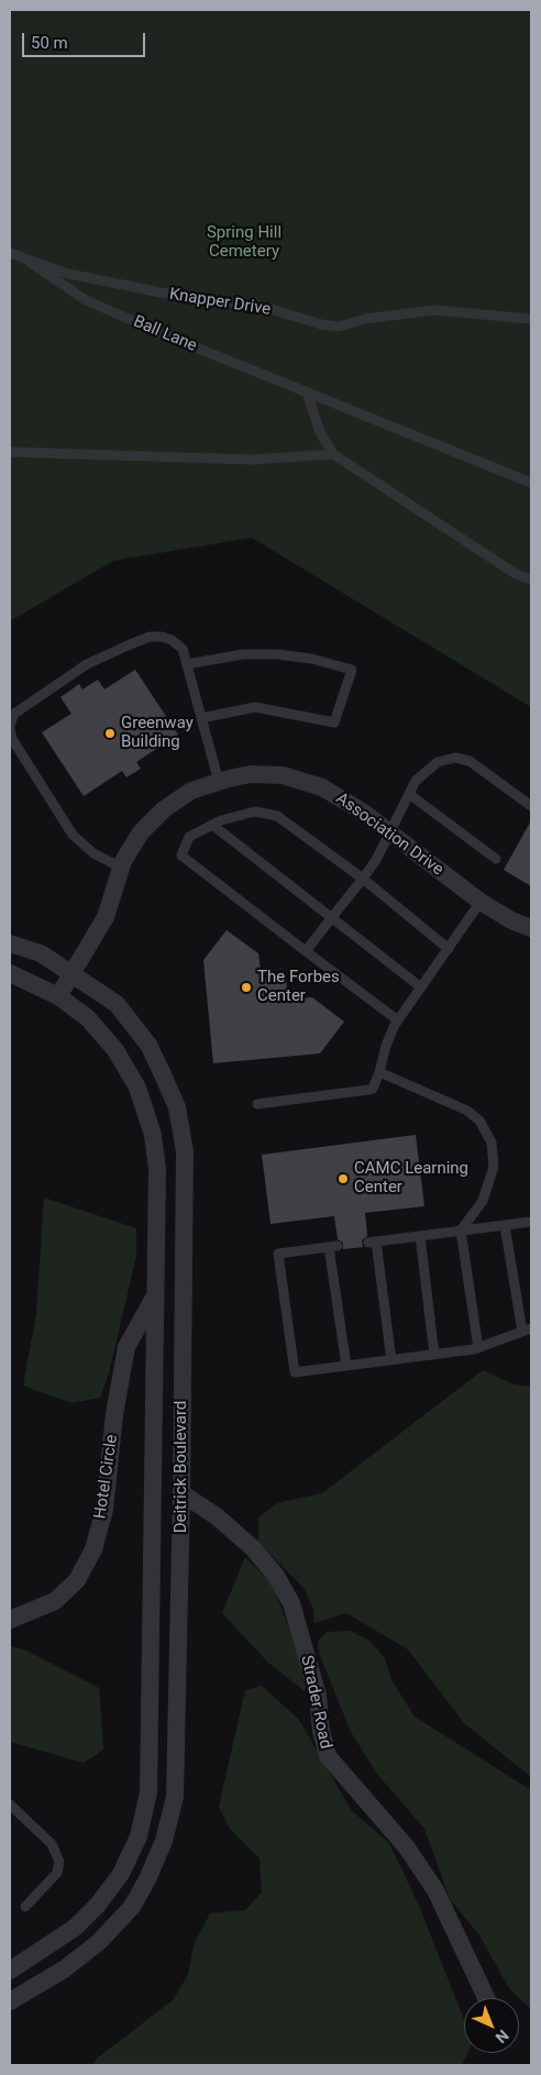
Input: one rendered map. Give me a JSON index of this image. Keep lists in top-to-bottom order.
{
  "streets": {
    "street": [
      "Association Drive",
      "Deitrick Boulevard",
      "Hotel Circle",
      "Strader Road"
    ],
    "lane": ["Knapper Drive", "Ball Lane"]
  },
  "crossings": [
    ["Knapper Drive", "Ball Lane"],
    ["Association Drive", "Deitrick Boulevard"],
    ["Deitrick Boulevard", "Hotel Circle"],
    ["Deitrick Boulevard", "Strader Road"]
  ],
  "parks": ["Spring Hill Cemetery"],
  "places": ["Greenway Building", "The Forbes Center", "CAMC Learning Center"],
  "scale_bar": "50 m",
  "north": "bottom right"
}
